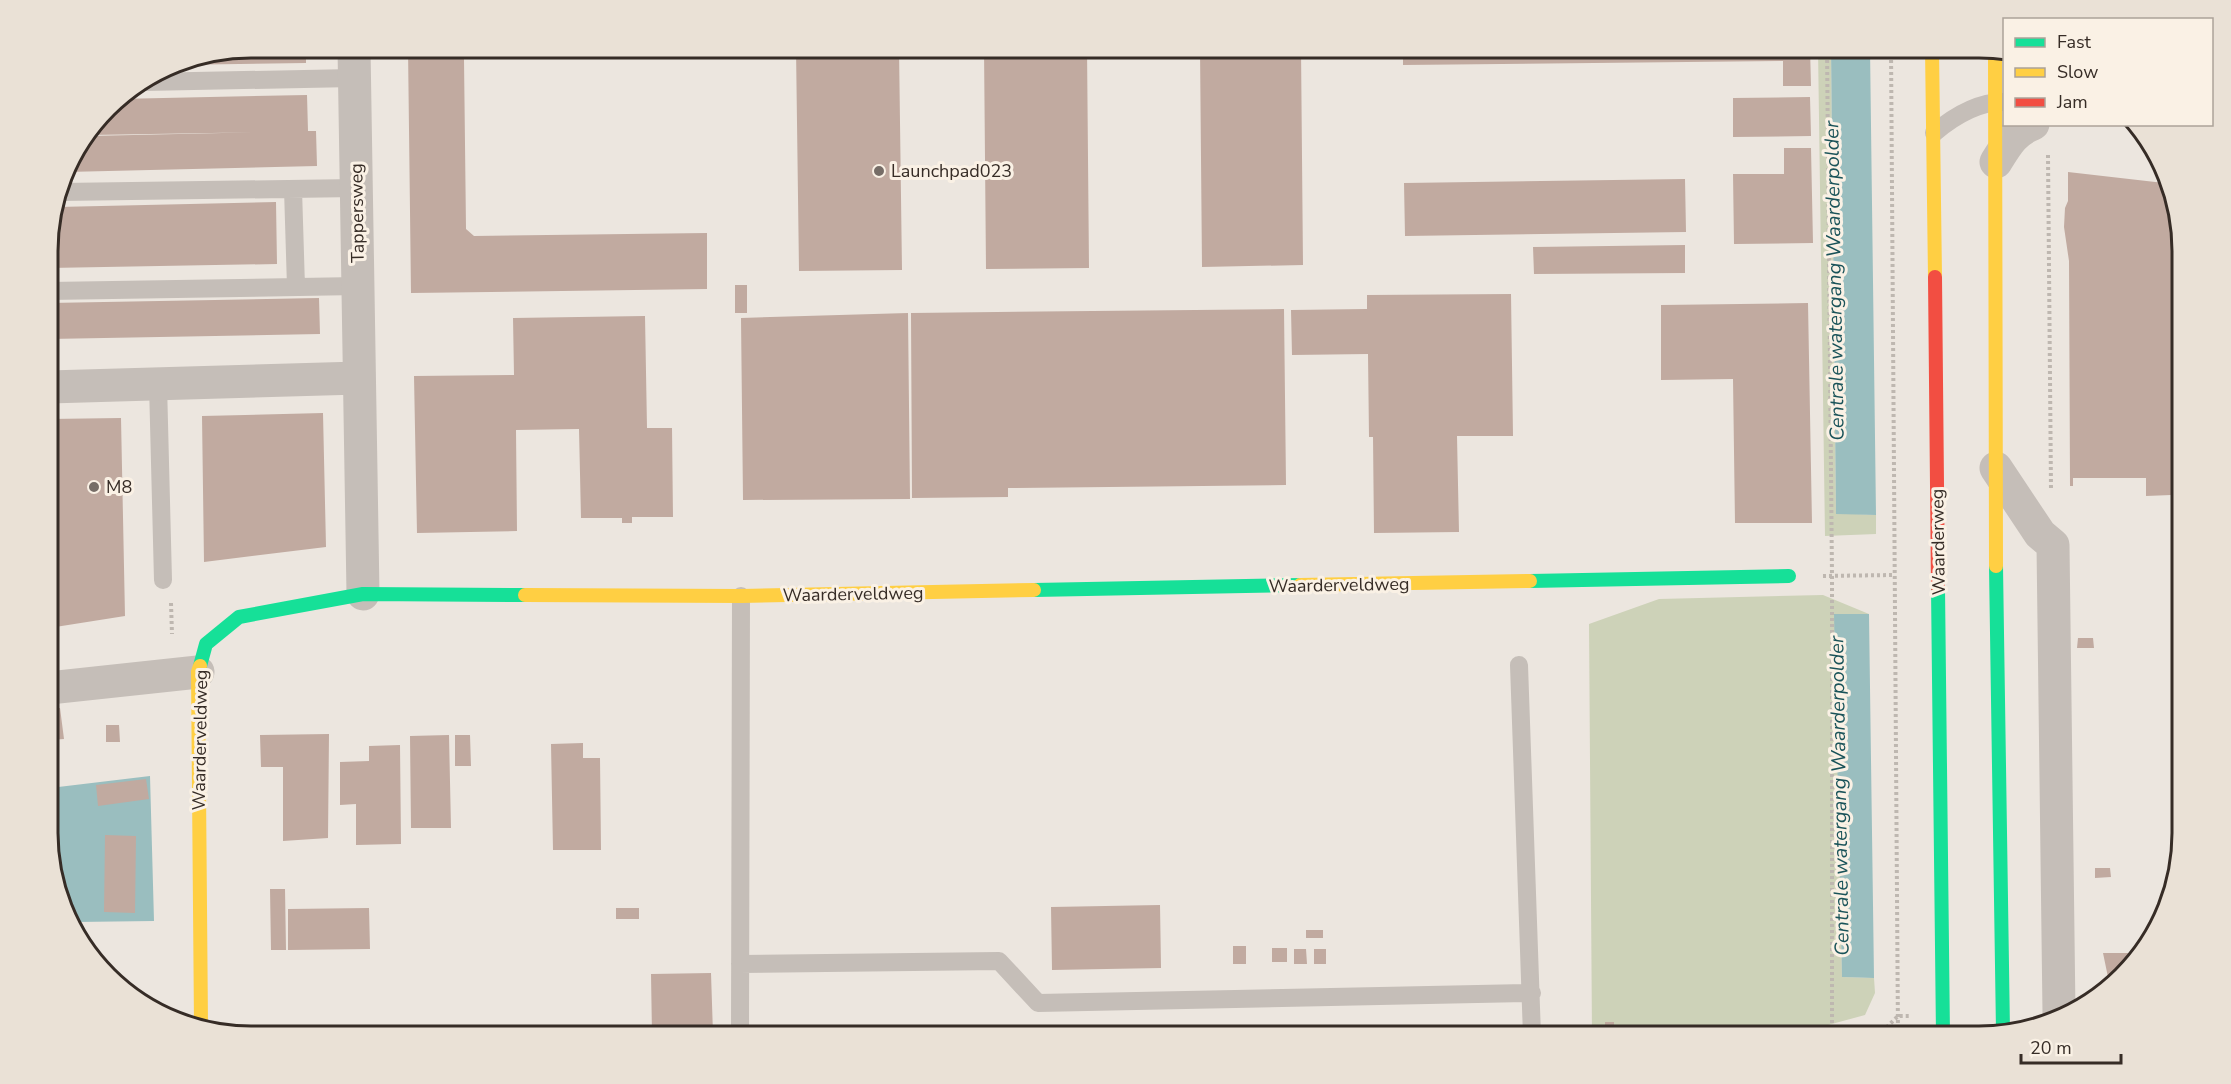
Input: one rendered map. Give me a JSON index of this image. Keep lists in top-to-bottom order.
{
  "streets": {
    "street": ["Tappersweg", "Waarderweg", "Waarderveldweg"]
  },
  "crossings": [
    ["Tappersweg", "Waarderveldweg"]
  ],
  "water": ["Centrale watergang Waarderpolder"],
  "places": ["Launchpad023", "M8"],
  "legend": ["Fast", "Slow", "Jam"],
  "scale_bar": "20 m"
}
